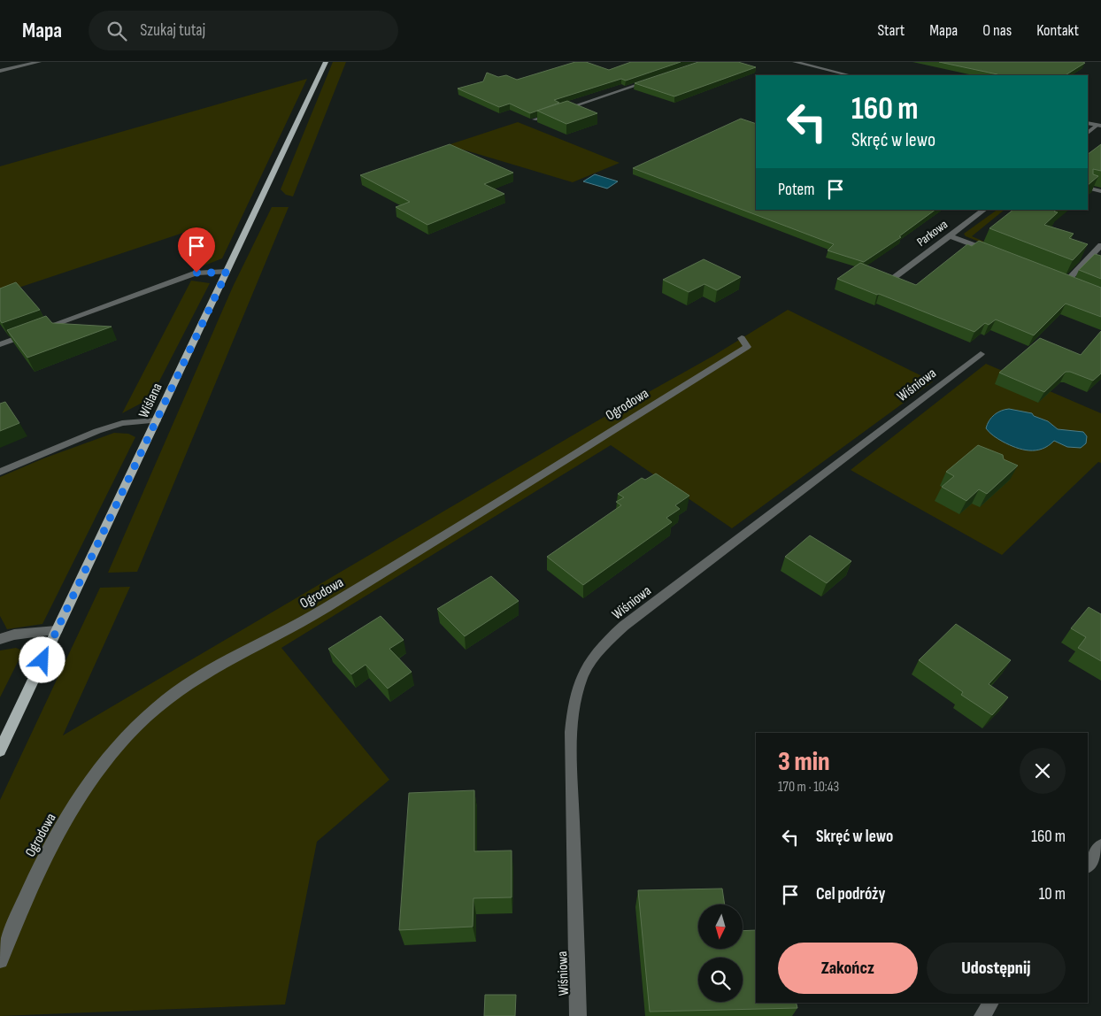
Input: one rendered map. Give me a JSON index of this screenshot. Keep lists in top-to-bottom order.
{
  "streets": {
    "main road": ["Wiślana"],
    "street": ["Parkowa", "Wiśniowa", "Ogrodowa"]
  },
  "north": "bottom",
  "page": {
    "header": "Mapa",
    "search": "Szukaj tutaj",
    "nav": [
      "Start",
      "Mapa",
      "O nas",
      "Kontakt"
    ],
    "turn": ["160 m", "Skręć w lewo"],
    "then": "Potem",
    "heading": ["3 min", "170 m · 10:43"],
    "list": [
      {
        "name": "Skręć w lewo",
        "value": "160 m"
      },
      {
        "name": "Cel podróży",
        "value": "10 m"
      }
    ],
    "buttons": ["Zakończ", "Udostępnij"]
  }
}
